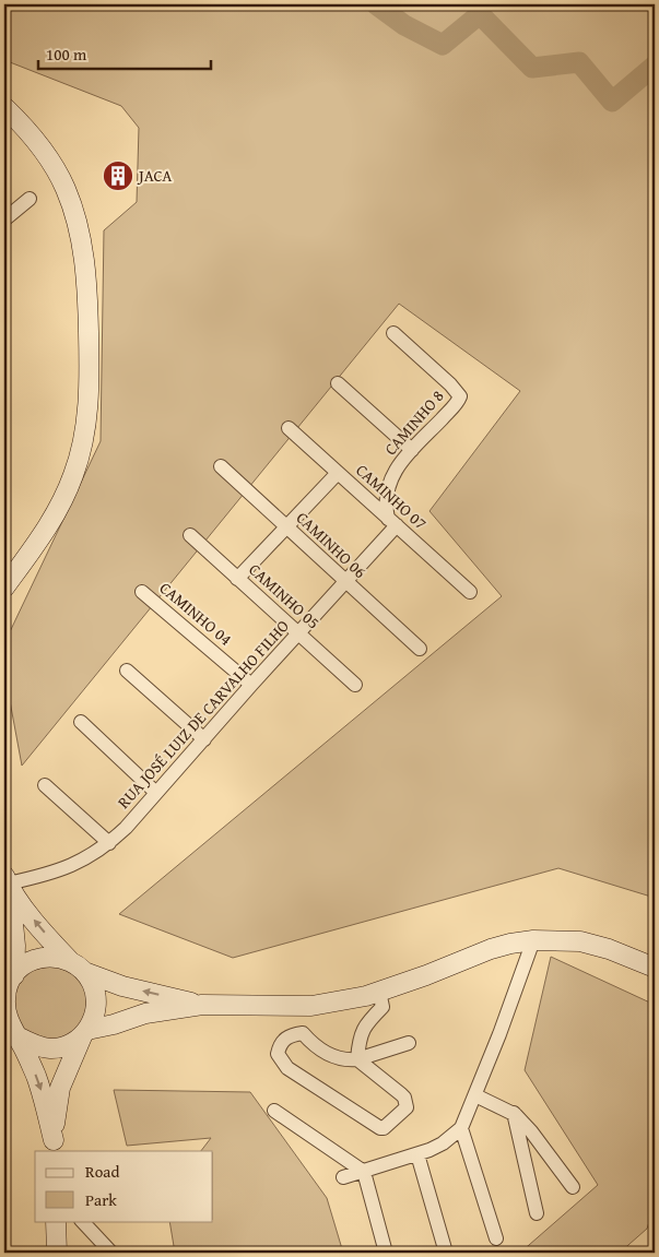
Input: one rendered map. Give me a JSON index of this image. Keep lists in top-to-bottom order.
{
  "streets": {
    "street": [
      "CAMINHO 8",
      "CAMINHO 07",
      "CAMINHO 06",
      "CAMINHO 05",
      "CAMINHO 04",
      "RUA JOSÉ LUIZ DE CARVALHO FILHO"
    ]
  },
  "crossings": [
    ["CAMINHO 8", "CAMINHO 07"],
    ["CAMINHO 8", "RUA JOSÉ LUIZ DE CARVALHO FILHO"],
    ["CAMINHO 07", "RUA JOSÉ LUIZ DE CARVALHO FILHO"],
    ["CAMINHO 06", "RUA JOSÉ LUIZ DE CARVALHO FILHO"],
    ["CAMINHO 05", "RUA JOSÉ LUIZ DE CARVALHO FILHO"],
    ["CAMINHO 04", "RUA JOSÉ LUIZ DE CARVALHO FILHO"]
  ],
  "places": {
    "building": ["JACA"]
  },
  "legend": ["Road", "Park"],
  "scale_bar": "100 m"
}
